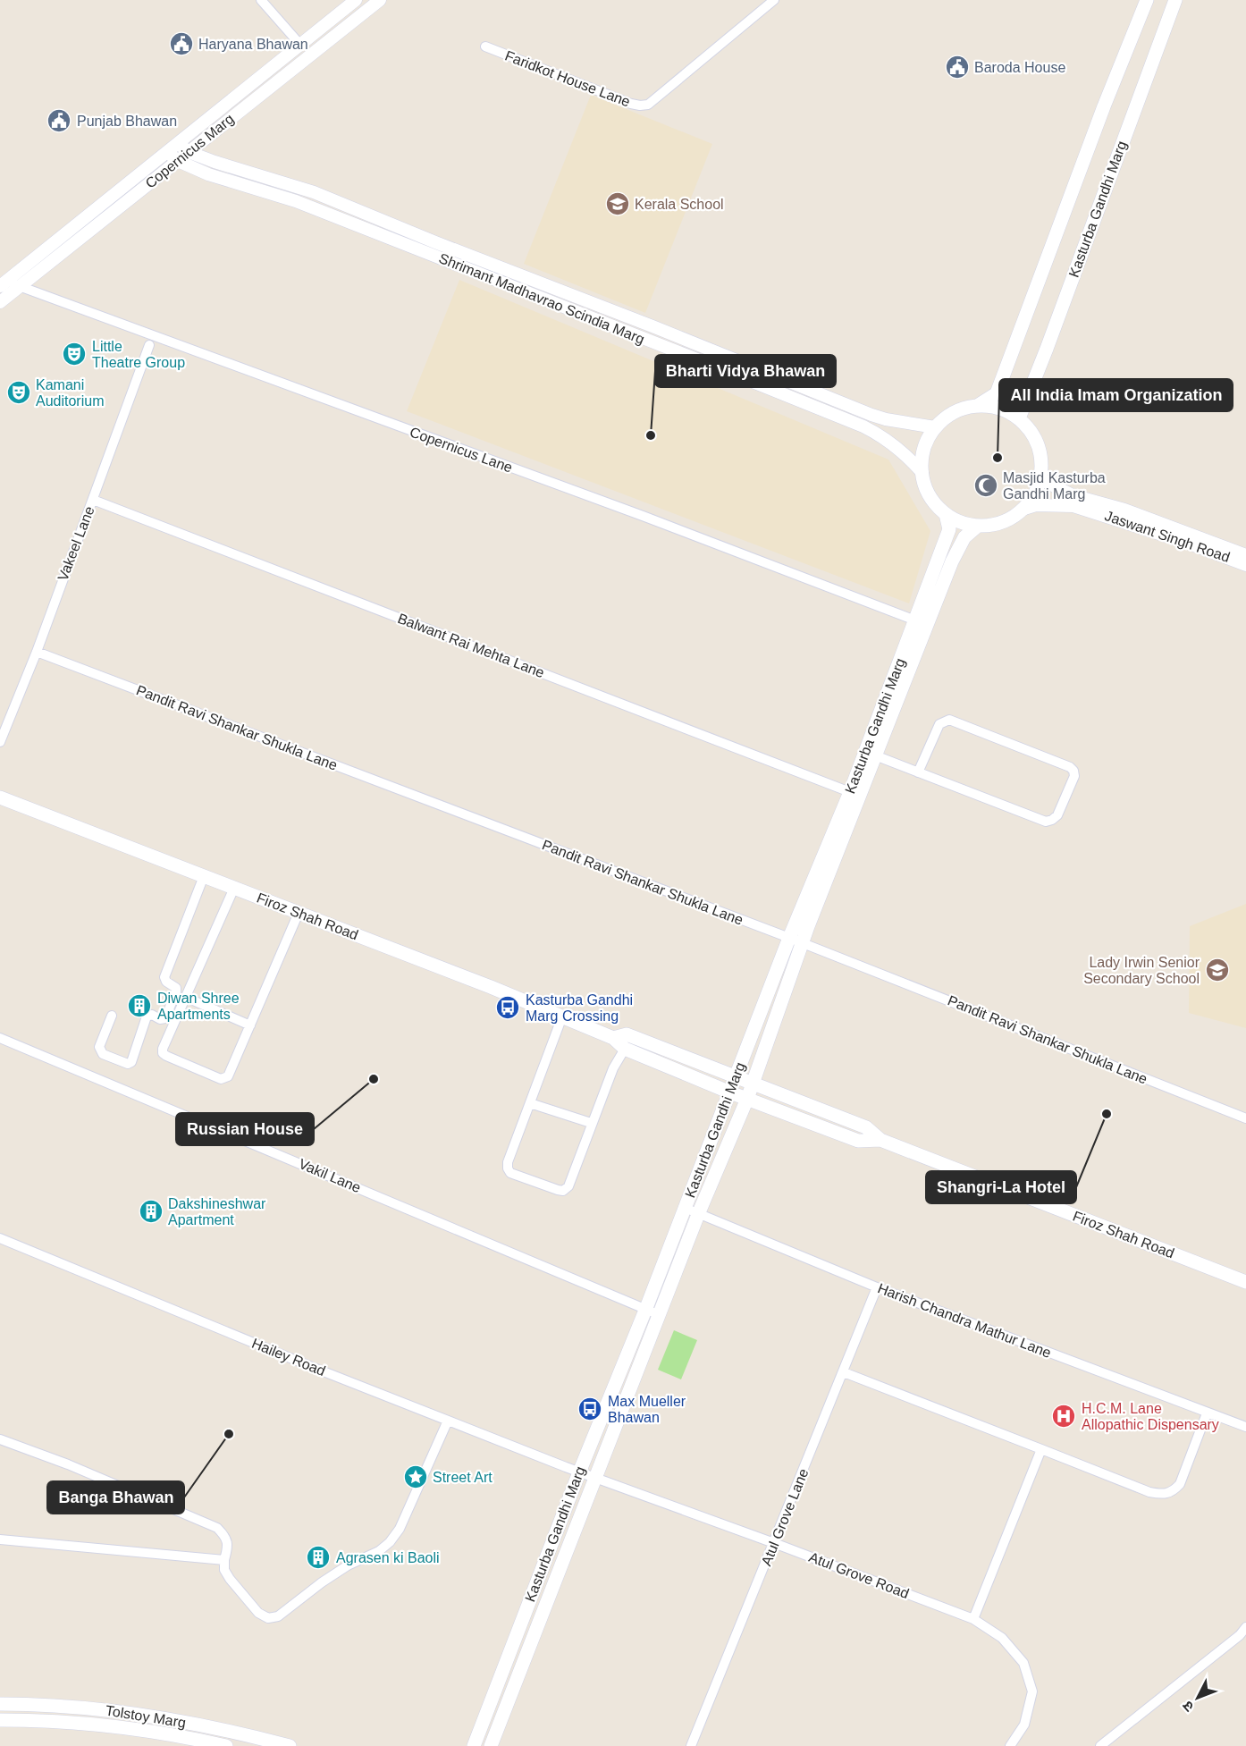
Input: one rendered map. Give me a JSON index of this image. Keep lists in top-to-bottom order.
{
  "streets": {
    "main road": ["Kasturba Gandhi Marg", "Firoz Shah Road", "Tolstoy Marg"],
    "street": [
      "Faridkot House Lane",
      "Copernicus Marg",
      "Shrimant Madhavrao Scindia Marg",
      "Copernicus Lane",
      "Jaswant Singh Road",
      "Vakeel Lane",
      "Balwant Rai Mehta Lane",
      "Pandit Ravi Shankar Shukla Lane",
      "Vakil Lane",
      "Harish Chandra Mathur Lane",
      "Hailey Road",
      "Atul Grove Lane",
      "Atul Grove Road"
    ]
  },
  "crossings": [
    ["Copernicus Marg", "Shrimant Madhavrao Scindia Marg"],
    ["Copernicus Marg", "Copernicus Lane"],
    ["Kasturba Gandhi Marg", "Shrimant Madhavrao Scindia Marg"],
    ["Kasturba Gandhi Marg", "Copernicus Lane"],
    ["Kasturba Gandhi Marg", "Jaswant Singh Road"],
    ["Kasturba Gandhi Marg", "Balwant Rai Mehta Lane"],
    ["Kasturba Gandhi Marg", "Pandit Ravi Shankar Shukla Lane"],
    ["Kasturba Gandhi Marg", "Firoz Shah Road"],
    ["Kasturba Gandhi Marg", "Vakil Lane"],
    ["Kasturba Gandhi Marg", "Harish Chandra Mathur Lane"],
    ["Kasturba Gandhi Marg", "Hailey Road"],
    ["Kasturba Gandhi Marg", "Atul Grove Road"],
    ["Shrimant Madhavrao Scindia Marg", "Jaswant Singh Road"],
    ["Vakeel Lane", "Balwant Rai Mehta Lane"],
    ["Vakeel Lane", "Pandit Ravi Shankar Shukla Lane"],
    ["Harish Chandra Mathur Lane", "Atul Grove Lane"],
    ["Hailey Road", "Atul Grove Road"],
    ["Atul Grove Lane", "Atul Grove Road"]
  ],
  "places": {
    "public building": ["Haryana Bhawan", "Baroda House", "Punjab Bhawan"],
    "school or university": ["Kerala School", "Lady Irwin Senior Secondary School"],
    "theatre": ["Little Theatre Group", "Kamani Auditorium"],
    "other": [
      "Bharti Vidya Bhawan",
      "All India Imam Organization",
      "Russian House",
      "Shangri-La Hotel",
      "Banga Bhawan"
    ],
    "mosque": ["Masjid Kasturba Gandhi Marg"],
    "building": ["Diwan Shree Apartments", "Dakshineshwar Apartment", "Agrasen ki Baoli"],
    "bus stop": ["Kasturba Gandhi Marg Crossing", "Max Mueller Bhawan"],
    "hospital": ["H.C.M. Lane Allopathic Dispensary"],
    "place": ["Street Art"]
  },
  "north": "bottom left"
}
